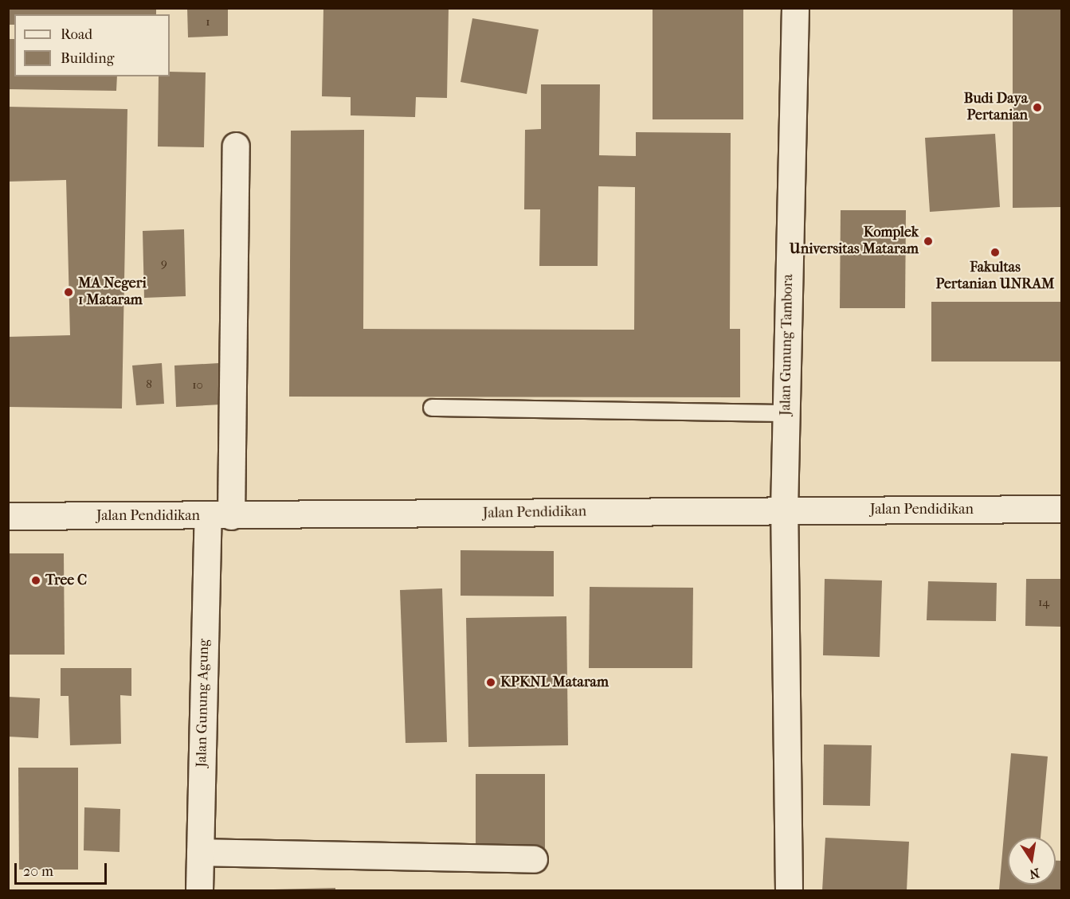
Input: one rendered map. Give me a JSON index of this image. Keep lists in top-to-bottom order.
{
  "streets": {
    "street": ["Jalan Gunung Tambora", "Jalan Pendidikan", "Jalan Gunung Agung"]
  },
  "crossings": [
    ["Jalan Gunung Tambora", "Jalan Pendidikan"],
    ["Jalan Pendidikan", "Jalan Gunung Agung"]
  ],
  "places": [
    "Budi Daya Pertanian",
    "Komplek Universitas Mataram",
    "Fakultas Pertanian UNRAM",
    "MA Negeri 1 Mataram",
    "Tree C",
    "KPKNL Mataram"
  ],
  "house_numbers": [
    "1",
    "9",
    "8",
    "10",
    "14"
  ],
  "legend": ["Road", "Building"],
  "scale_bar": "20 m",
  "north": "bottom"
}
